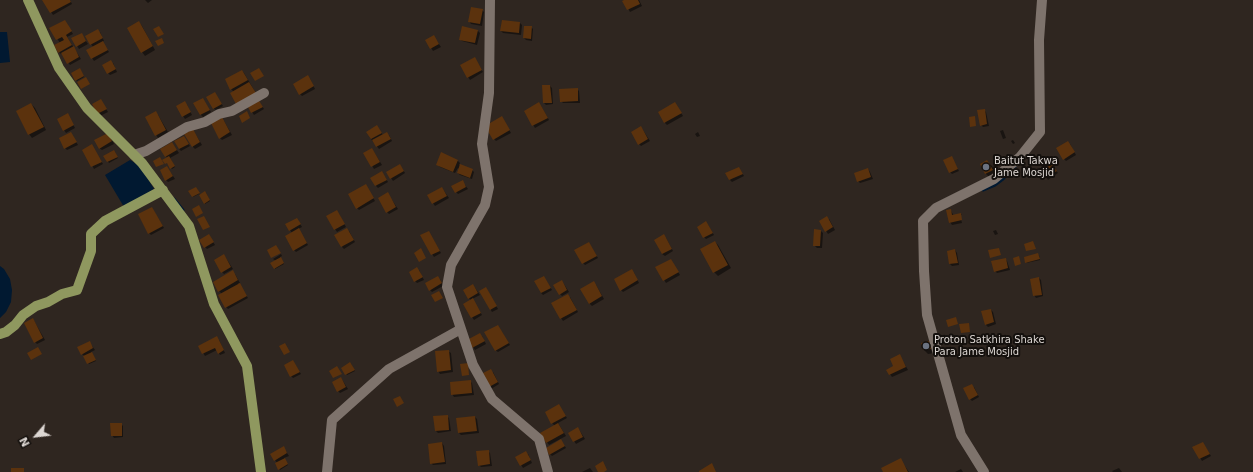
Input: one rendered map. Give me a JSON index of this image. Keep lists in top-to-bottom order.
{
  "places": ["Baitut Takwa Jame Mosjid", "Proton Satkhira Shake Para Jame Mosjid"],
  "north": "bottom left"
}
